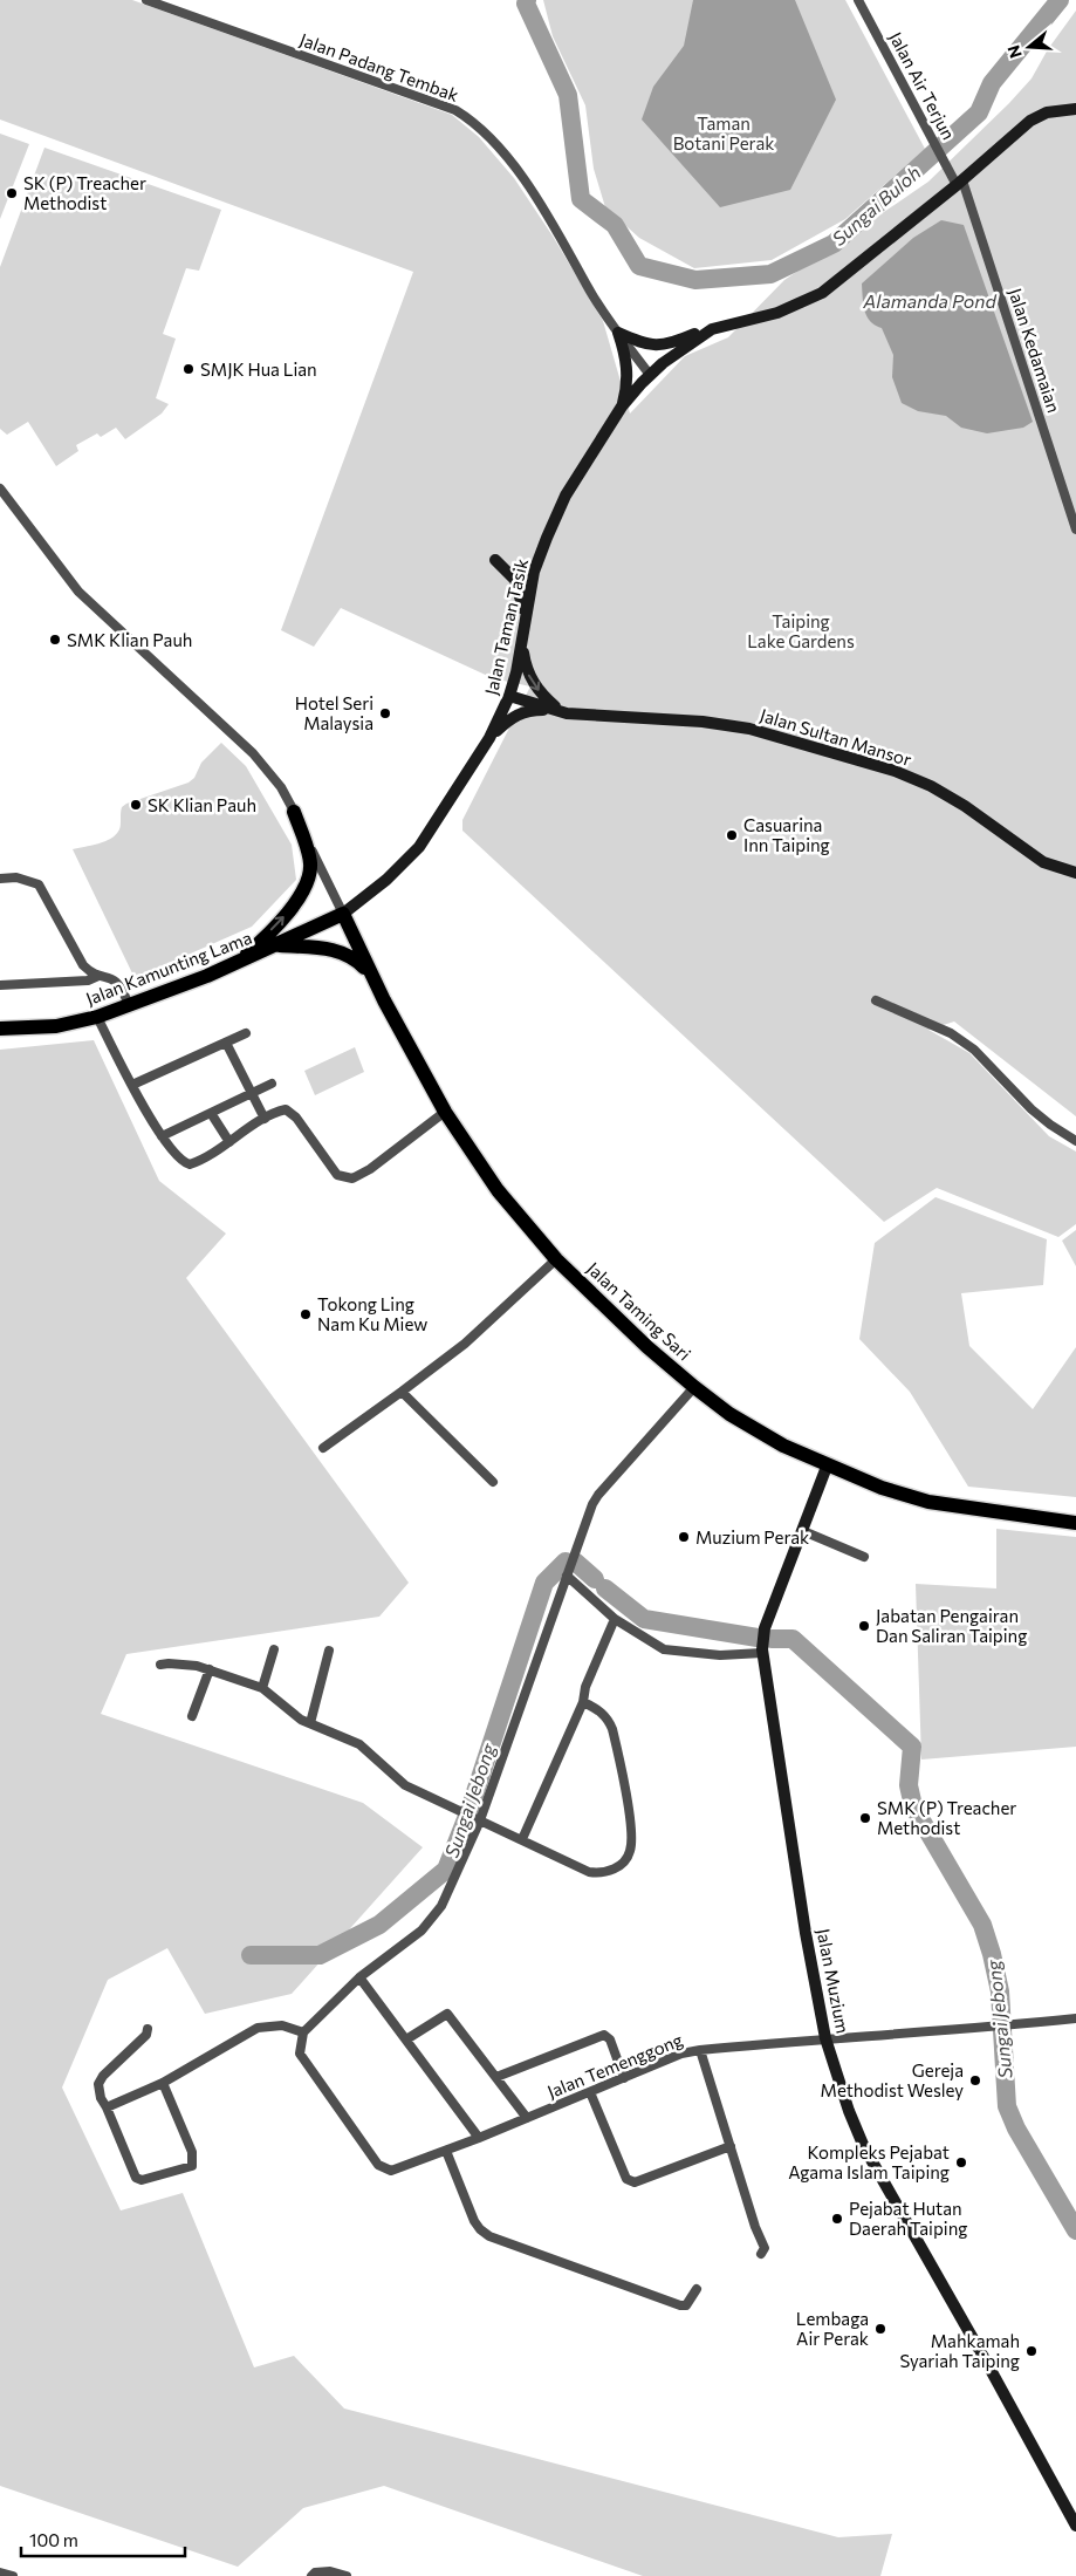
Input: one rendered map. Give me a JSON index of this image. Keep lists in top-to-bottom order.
{
  "streets": {
    "main road": ["Jalan Kamunting Lama", "Jalan Taming Sari"],
    "street": [
      "Jalan Padang Tembak",
      "Jalan Air Terjun",
      "Jalan Kedamaian",
      "Jalan Taman Tasik",
      "Jalan Sultan Mansor",
      "Jalan Muzium",
      "Jalan Temenggong"
    ]
  },
  "crossings": [
    ["Jalan Padang Tembak", "Jalan Taman Tasik"],
    ["Jalan Air Terjun", "Jalan Kedamaian"],
    ["Jalan Air Terjun", "Jalan Taman Tasik"],
    ["Jalan Kedamaian", "Jalan Taman Tasik"],
    ["Jalan Taman Tasik", "Jalan Kamunting Lama"],
    ["Jalan Taman Tasik", "Jalan Taming Sari"],
    ["Jalan Kamunting Lama", "Jalan Taming Sari"],
    ["Jalan Taming Sari", "Jalan Muzium"],
    ["Jalan Muzium", "Jalan Temenggong"]
  ],
  "water": ["Sungai Buloh", "Alamanda Pond", "Sungai Jebong"],
  "parks": ["Taman Botani Perak", "Taiping Lake Gardens"],
  "places": [
    "SK (P) Treacher Methodist",
    "SMJK Hua Lian",
    "SMK Klian Pauh",
    "Hotel Seri Malaysia",
    "SK Klian Pauh",
    "Casuarina Inn Taiping",
    "Tokong Ling Nam Ku Miew",
    "Muzium Perak",
    "Jabatan Pengairan Dan Saliran Taiping",
    "SMK (P) Treacher Methodist",
    "Gereja Methodist Wesley",
    "Kompleks Pejabat Agama Islam Taiping",
    "Pejabat Hutan Daerah Taiping",
    "Lembaga Air Perak",
    "Mahkamah Syariah Taiping"
  ],
  "scale_bar": "100 m",
  "north": "left"
}
